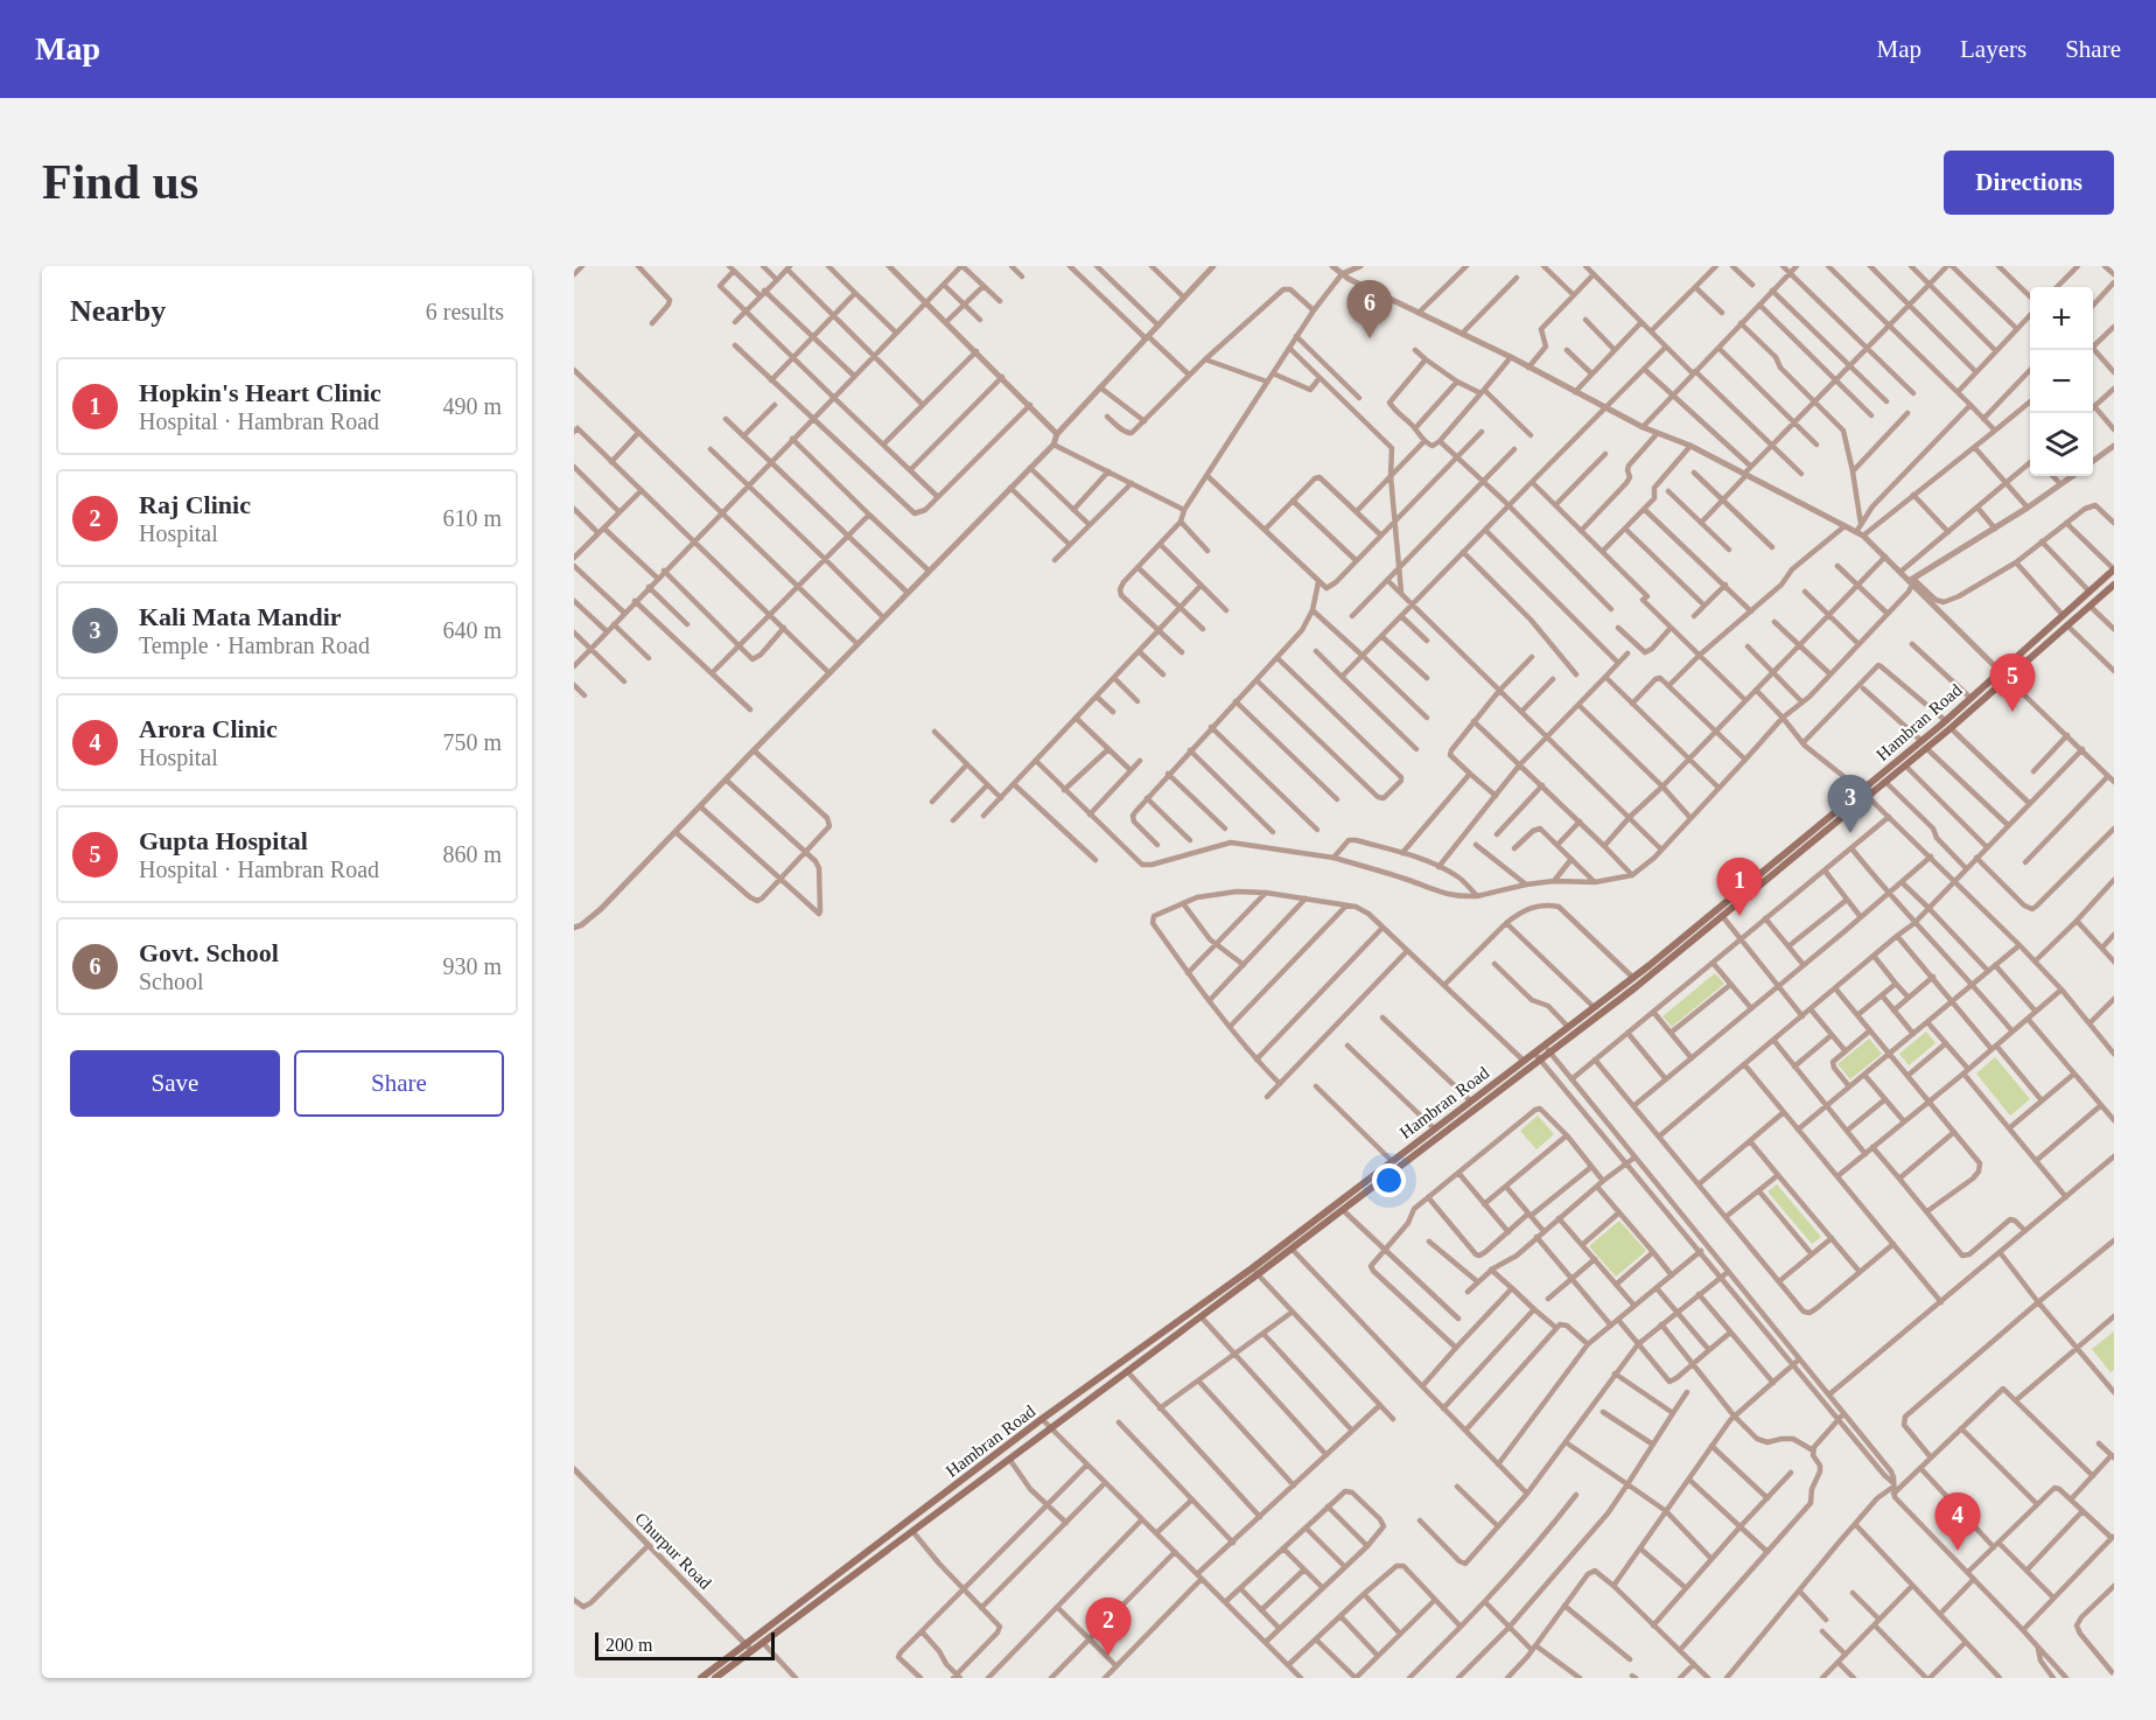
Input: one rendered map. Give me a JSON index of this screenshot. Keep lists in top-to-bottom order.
{
  "streets": {
    "main road": ["Hambran Road"],
    "street": ["Churpur Road"]
  },
  "crossings": [
    ["Hambran Road", "Churpur Road"]
  ],
  "scale_bar": "200 m",
  "page": {
    "header": "Map",
    "nav": ["Map", "Layers", "Share"],
    "buttons": [
      "Directions",
      ["Save", "Share"]
    ],
    "title": "Find us",
    "heading": ["Nearby", "6 results"],
    "pins": [
      "6",
      "5",
      "3",
      "1",
      "4",
      "2"
    ],
    "map_buttons": ["+", "−"],
    "list": [
      {
        "mark": "1",
        "name": "Hopkin's Heart Clinic",
        "note": "Hospital · Hambran Road",
        "value": "490 m"
      },
      {
        "mark": "2",
        "name": "Raj Clinic",
        "note": "Hospital",
        "value": "610 m"
      },
      {
        "mark": "3",
        "name": "Kali Mata Mandir",
        "note": "Temple · Hambran Road",
        "value": "640 m"
      },
      {
        "mark": "4",
        "name": "Arora Clinic",
        "note": "Hospital",
        "value": "750 m"
      },
      {
        "mark": "5",
        "name": "Gupta Hospital",
        "note": "Hospital · Hambran Road",
        "value": "860 m"
      },
      {
        "mark": "6",
        "name": "Govt. School",
        "note": "School",
        "value": "930 m"
      }
    ],
    "scale": "200 m"
  }
}
